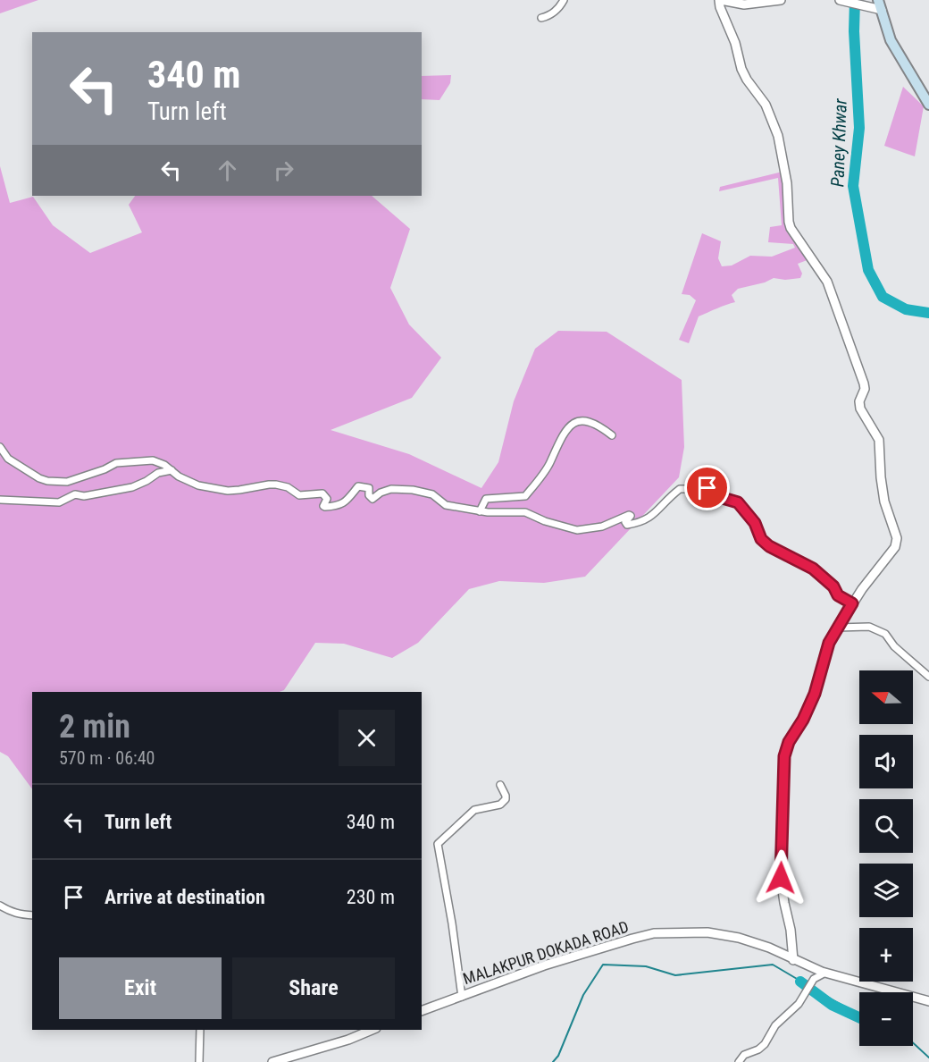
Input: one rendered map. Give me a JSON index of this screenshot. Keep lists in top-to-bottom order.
{
  "streets": {
    "street": ["MALAKPUR DOKADA ROAD"]
  },
  "water": ["Paney Khwar"],
  "north": "left",
  "page": {
    "turn": ["340 m", "Turn left"],
    "map_buttons": ["+", "−"],
    "heading": ["2 min", "570 m · 06:40"],
    "list": [
      {
        "name": "Turn left",
        "value": "340 m"
      },
      {
        "name": "Arrive at destination",
        "value": "230 m"
      }
    ],
    "buttons": ["Exit", "Share"]
  }
}
